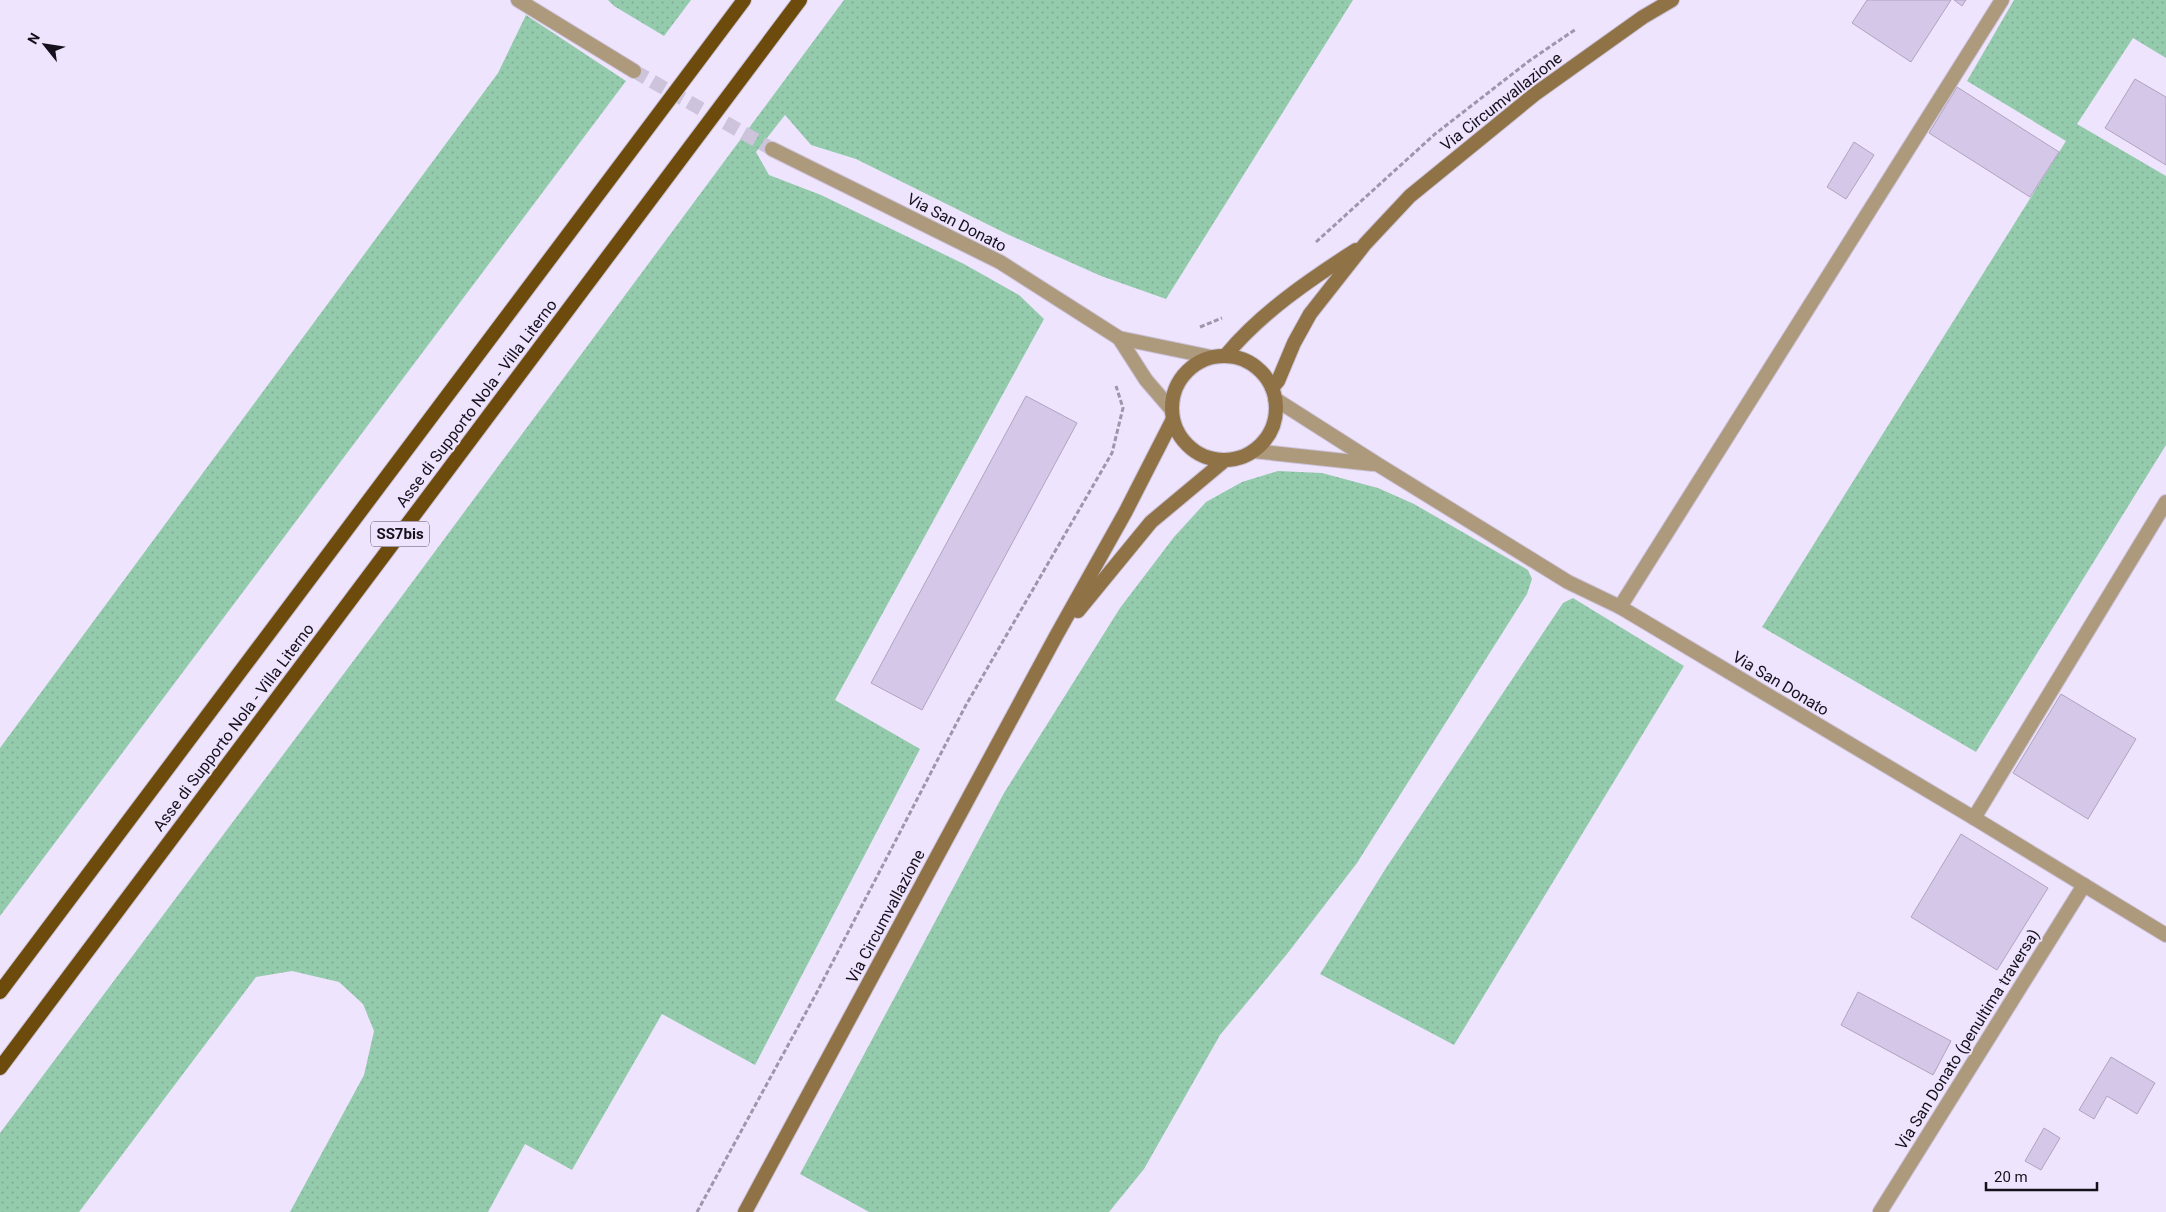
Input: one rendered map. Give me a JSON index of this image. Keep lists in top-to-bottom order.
{
  "streets": {
    "highway": ["Asse di Supporto Nola - Villa Literno", "SS7bis"],
    "main road": ["Via Circumvallazione"],
    "street": ["Via San Donato", "Via San Donato (penultima traversa)"]
  },
  "crossings": [
    ["Via San Donato", "Via San Donato (penultima traversa)"]
  ],
  "scale_bar": "20 m",
  "north": "top left"
}
